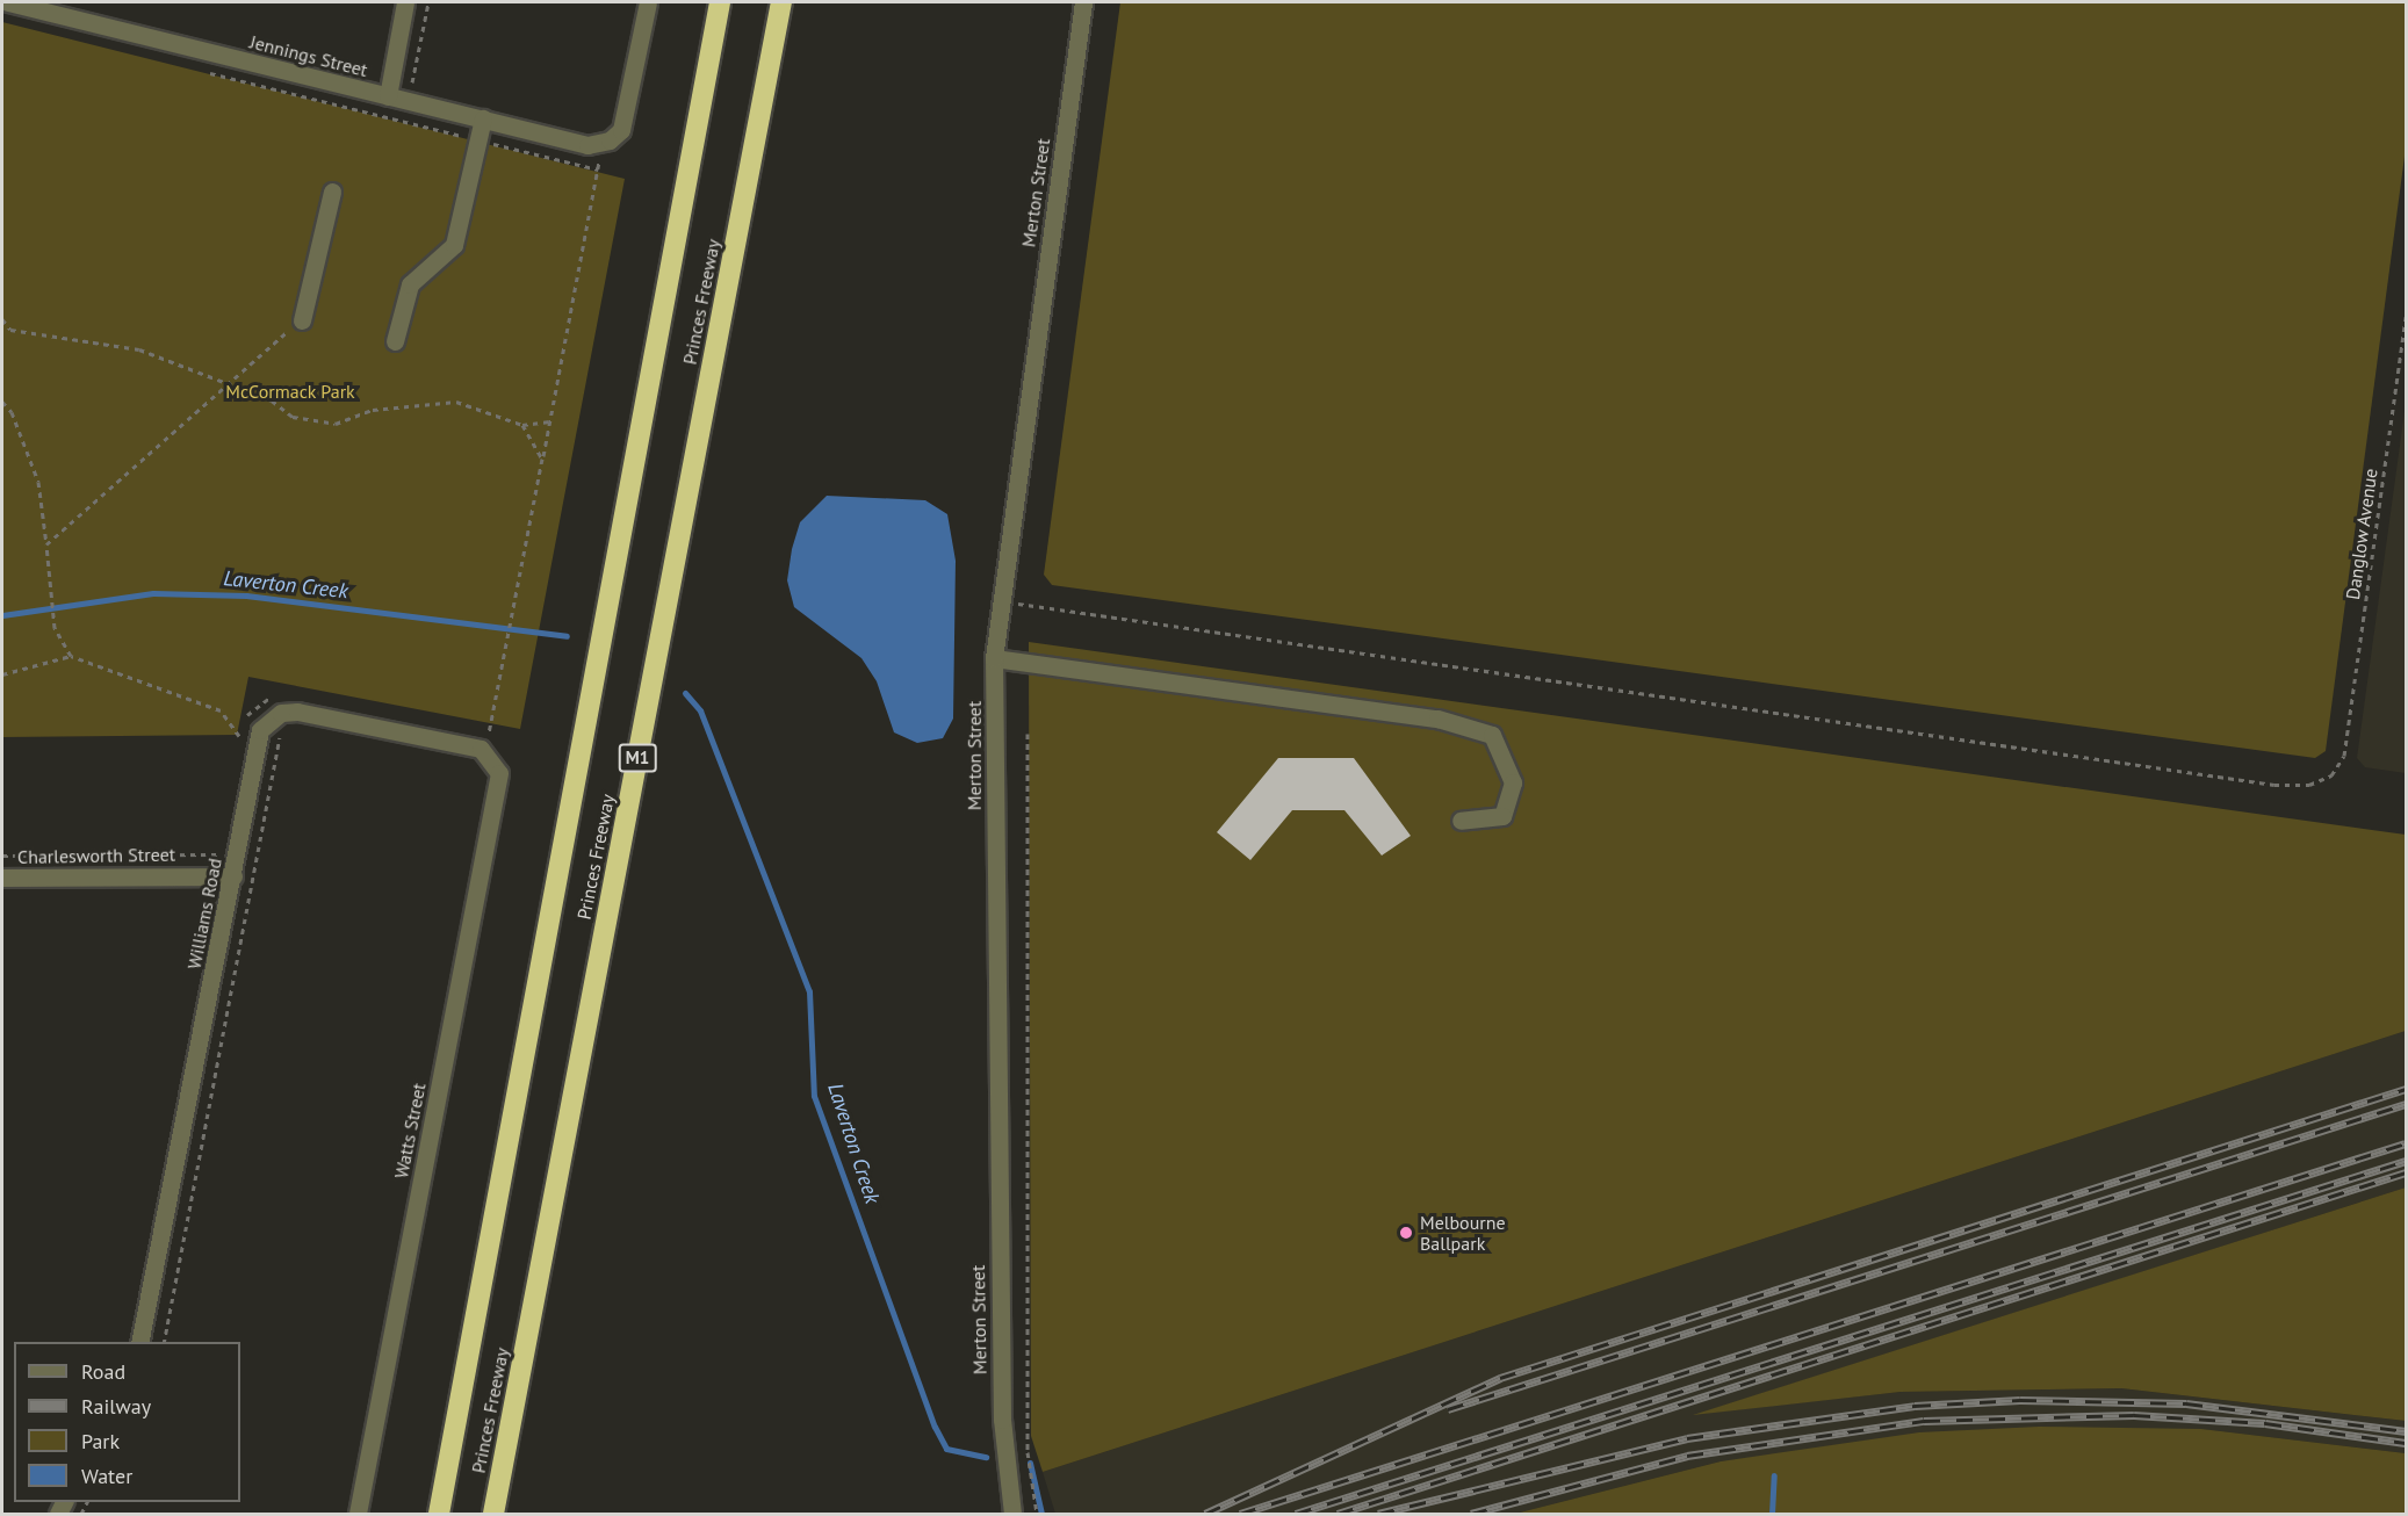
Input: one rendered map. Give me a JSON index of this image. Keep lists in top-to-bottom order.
{
  "streets": {
    "highway": ["Princes Freeway", "M1"],
    "street": [
      "Jennings Street",
      "Merton Street",
      "Charlesworth Street",
      "Williams Road",
      "Watts Street"
    ],
    "path": ["Danglow Avenue"]
  },
  "crossings": [
    ["Merton Street", "Danglow Avenue"],
    ["Charlesworth Street", "Williams Road"],
    ["Williams Road", "Watts Street"]
  ],
  "water": ["Laverton Creek"],
  "parks": ["McCormack Park"],
  "places": ["Melbourne Ballpark"],
  "legend": [
    "Road",
    "Railway",
    "Park",
    "Water"
  ]
}
